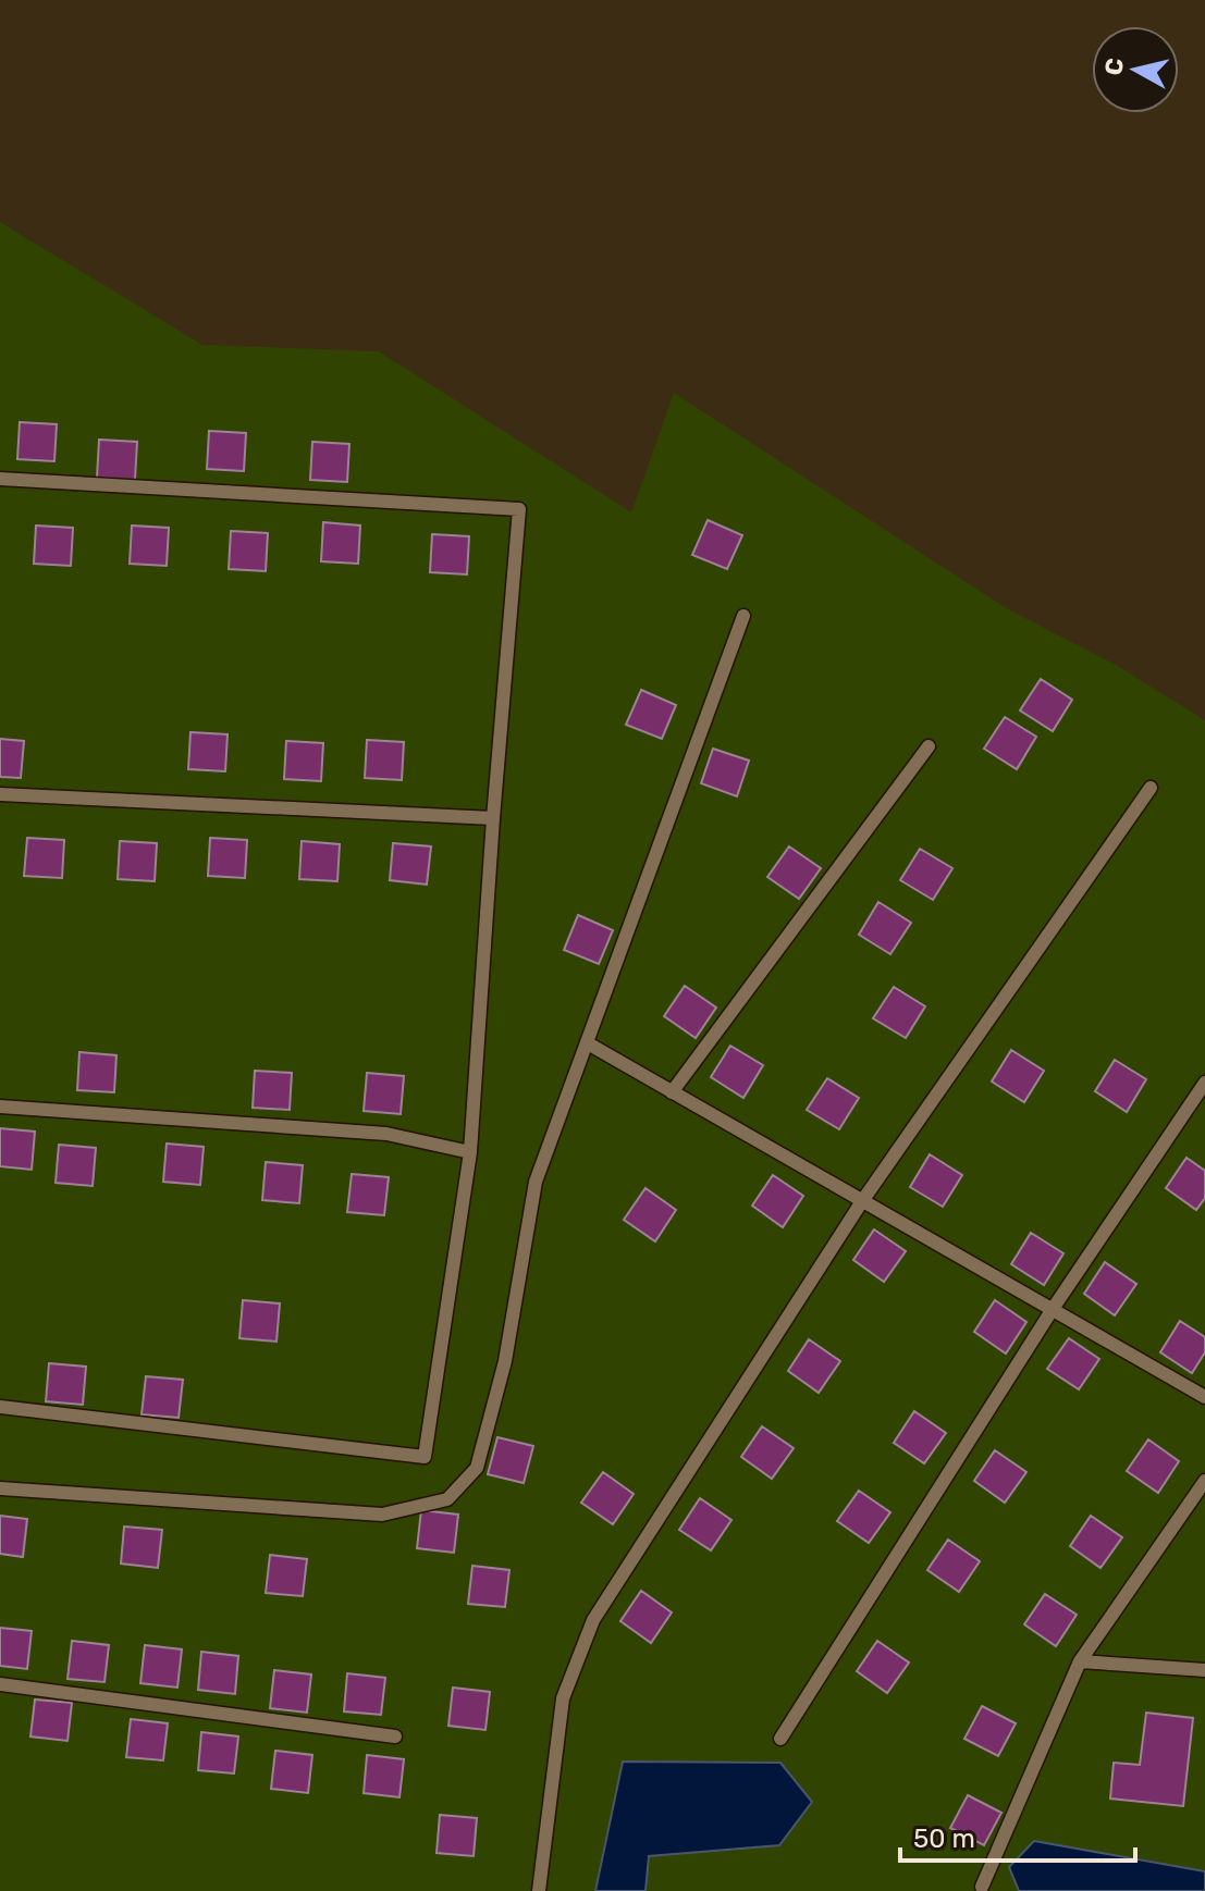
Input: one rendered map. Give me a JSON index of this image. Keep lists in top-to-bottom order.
{
  "scale_bar": "50 m",
  "north": "left"
}
